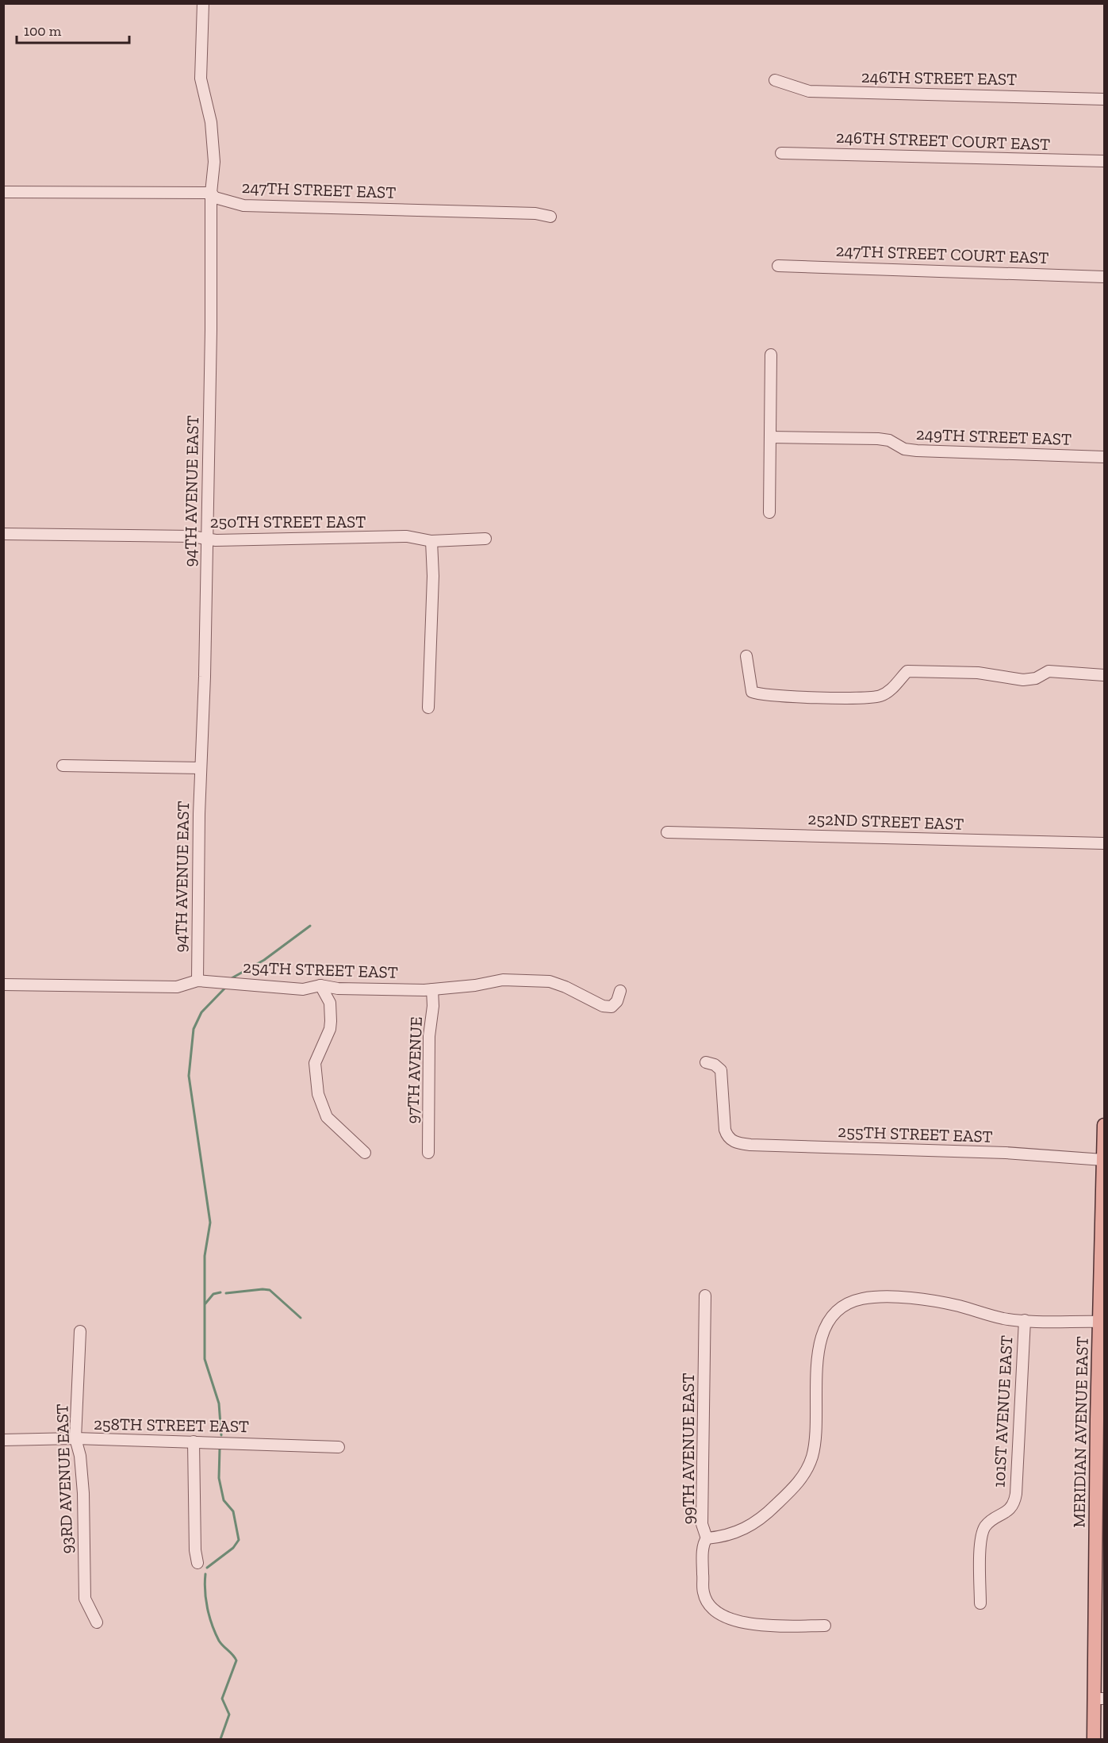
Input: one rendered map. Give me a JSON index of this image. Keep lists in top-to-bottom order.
{
  "streets": {
    "main road": ["MERIDIAN AVENUE EAST"],
    "street": [
      "246TH STREET EAST",
      "246TH STREET COURT EAST",
      "247TH STREET EAST",
      "247TH STREET COURT EAST",
      "249TH STREET EAST",
      "94TH AVENUE EAST",
      "250TH STREET EAST",
      "252ND STREET EAST",
      "254TH STREET EAST",
      "97TH AVENUE",
      "255TH STREET EAST",
      "101ST AVENUE EAST",
      "258TH STREET EAST",
      "99TH AVENUE EAST",
      "93RD AVENUE EAST"
    ]
  },
  "crossings": [
    ["247TH STREET EAST", "94TH AVENUE EAST"],
    ["94TH AVENUE EAST", "250TH STREET EAST"],
    ["94TH AVENUE EAST", "254TH STREET EAST"],
    ["254TH STREET EAST", "97TH AVENUE"],
    ["255TH STREET EAST", "MERIDIAN AVENUE EAST"],
    ["258TH STREET EAST", "93RD AVENUE EAST"]
  ],
  "scale_bar": "100 m"
}
